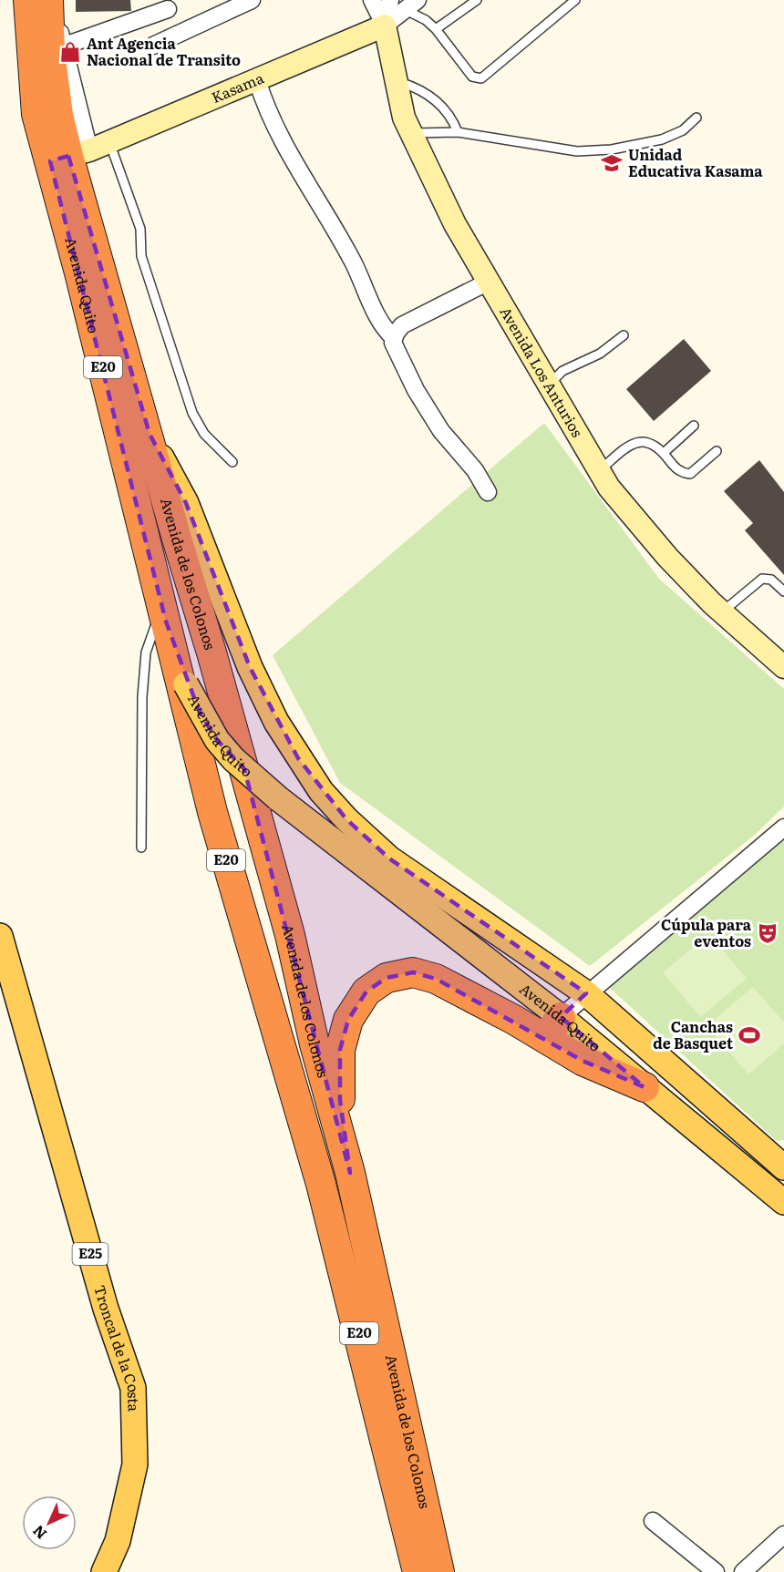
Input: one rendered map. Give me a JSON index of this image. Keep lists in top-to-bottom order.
{
  "streets": {
    "highway": ["Avenida Quito", "E20", "Avenida de los Colonos"],
    "main road": ["E25", "Troncal de la Costa"],
    "street": ["Kasama", "Avenida Los Anturios"]
  },
  "crossings": [
    ["Kasama", "Avenida Quito"],
    ["Kasama", "Avenida Los Anturios"],
    ["Avenida Quito", "Avenida de los Colonos"]
  ],
  "places": {
    "shop": ["Ant Agencia Nacional de Transito"],
    "school or university": ["Unidad Educativa Kasama"],
    "theatre": ["Cúpula para eventos"],
    "sports": ["Canchas de Basquet"]
  },
  "north": "bottom left"
}
